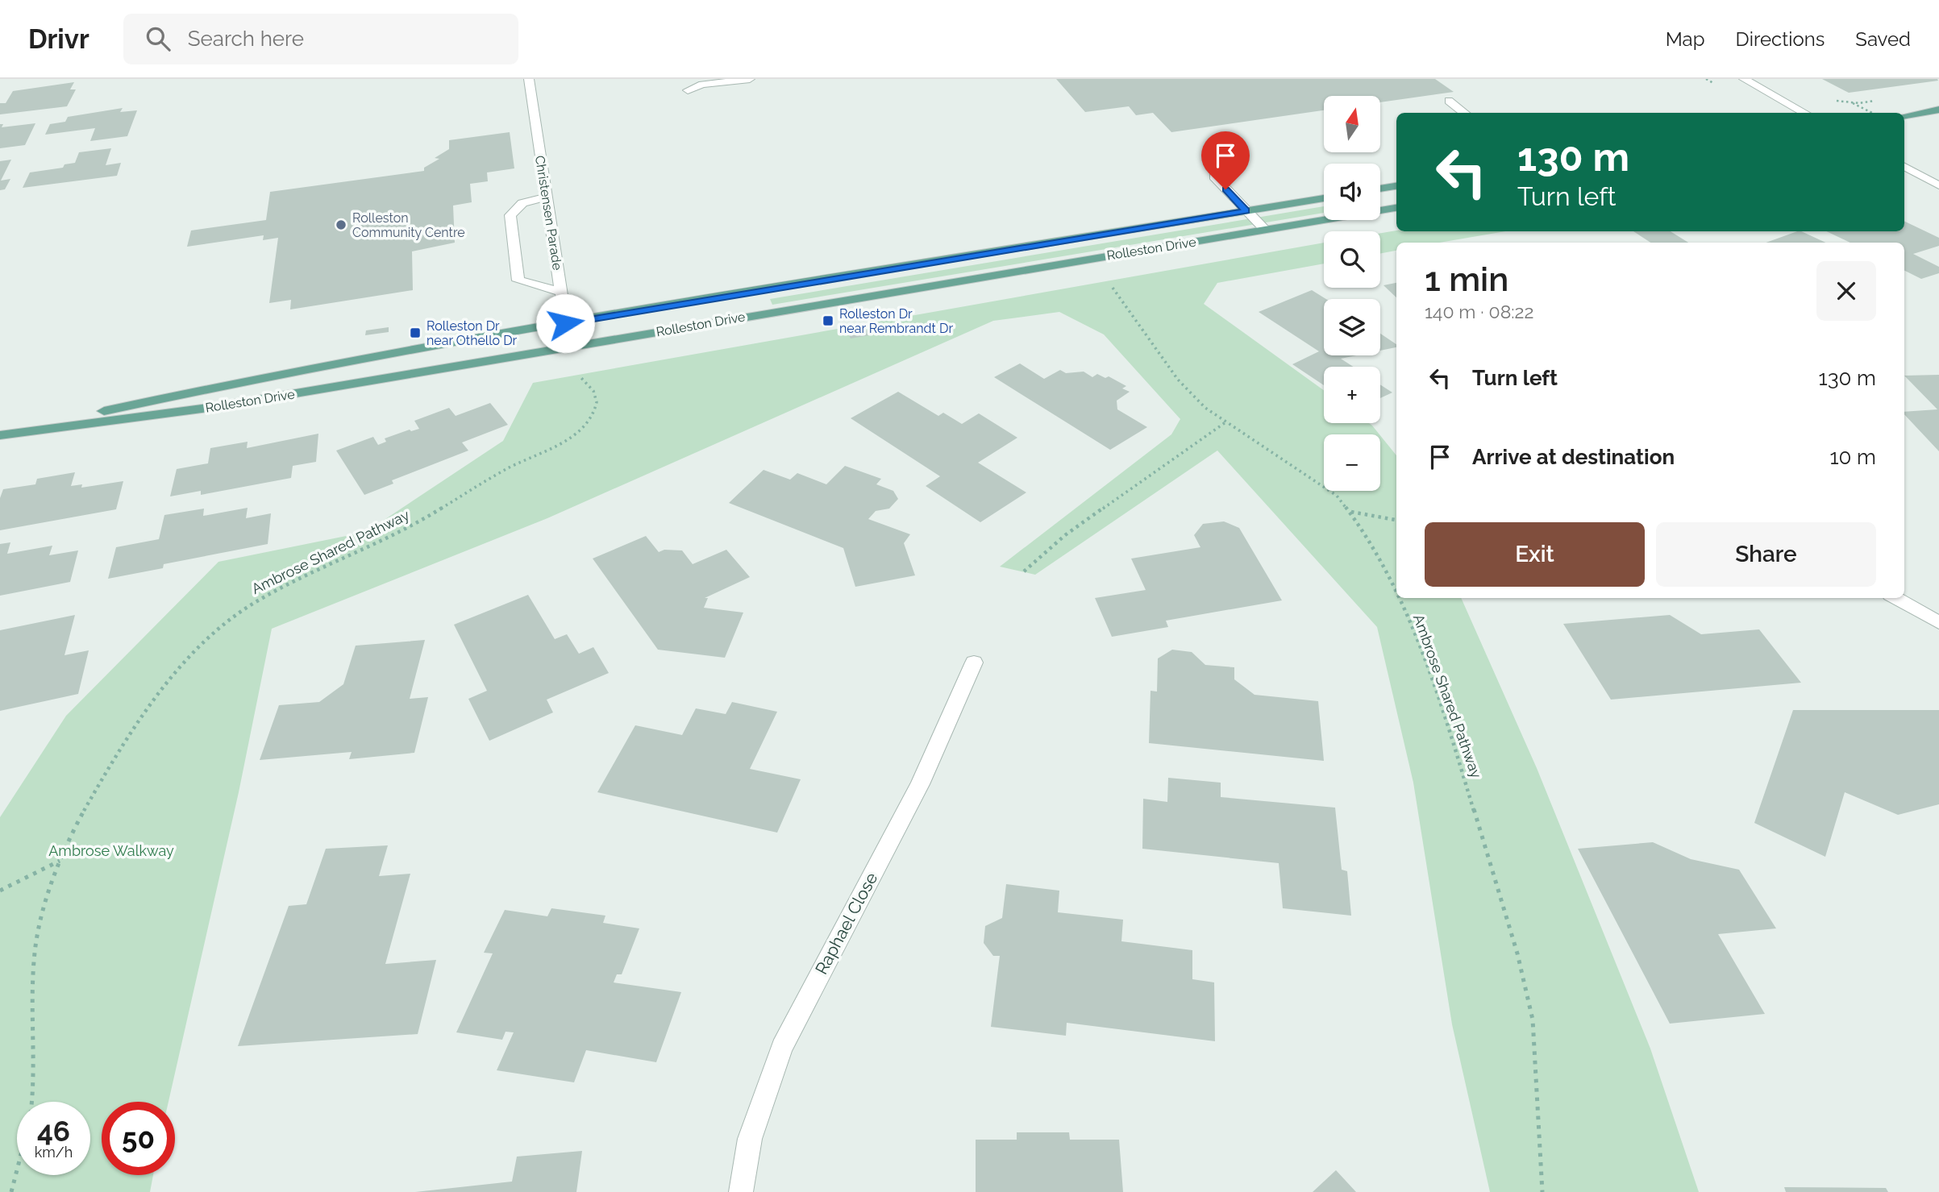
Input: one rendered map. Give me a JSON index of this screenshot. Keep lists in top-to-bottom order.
{
  "streets": {
    "main road": ["Rolleston Drive"],
    "street": ["Christensen Parade", "Raphael Close"],
    "path": ["Ambrose Shared Pathway"]
  },
  "crossings": [
    ["Christensen Parade", "Rolleston Drive"]
  ],
  "parks": ["Ambrose Walkway"],
  "places": {
    "other": ["Rolleston Community Centre"],
    "transit": ["Rolleston Dr near Rembrandt Dr", "Rolleston Dr near Othello Dr"]
  },
  "north": "top",
  "page": {
    "header": "Drivr",
    "search": "Search here",
    "nav": ["Map", "Directions", "Saved"],
    "map_buttons": ["+", "−"],
    "turn": ["130 m", "Turn left"],
    "heading": ["1 min", "140 m · 08:22"],
    "list": [
      {
        "name": "Turn left",
        "value": "130 m"
      },
      {
        "name": "Arrive at destination",
        "value": "10 m"
      }
    ],
    "buttons": ["Exit", "Share"],
    "speed": "46 km/h",
    "limit": "50"
  }
}
